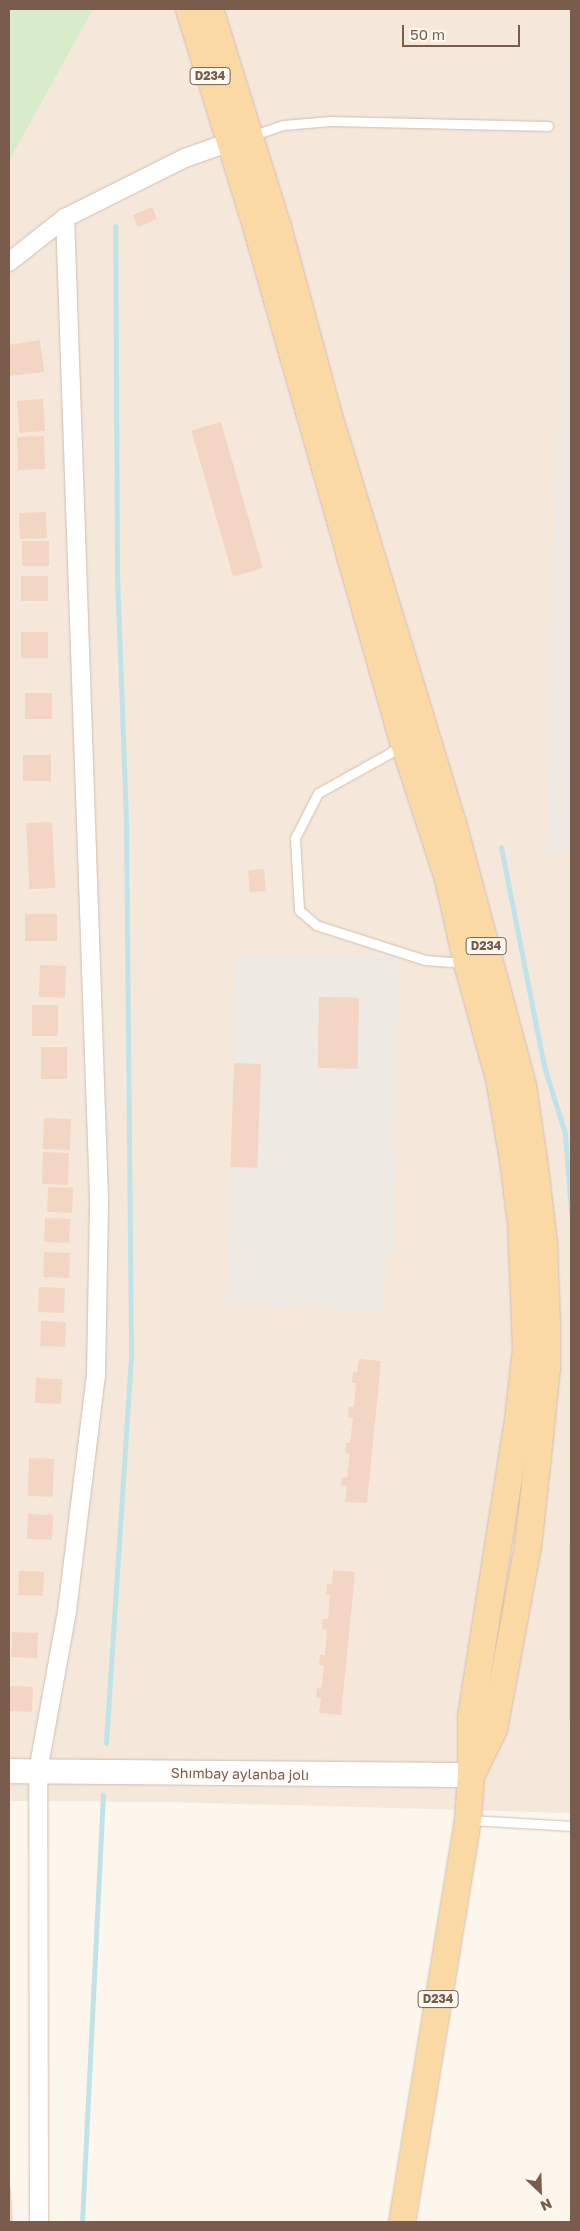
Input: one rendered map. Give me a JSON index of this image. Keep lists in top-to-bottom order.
{
  "streets": {
    "main road": ["D234", "Shımbay aylanba jolı"]
  },
  "crossings": [
    ["D234", "Shımbay aylanba jolı"]
  ],
  "scale_bar": "50 m",
  "north": "bottom right"
}
